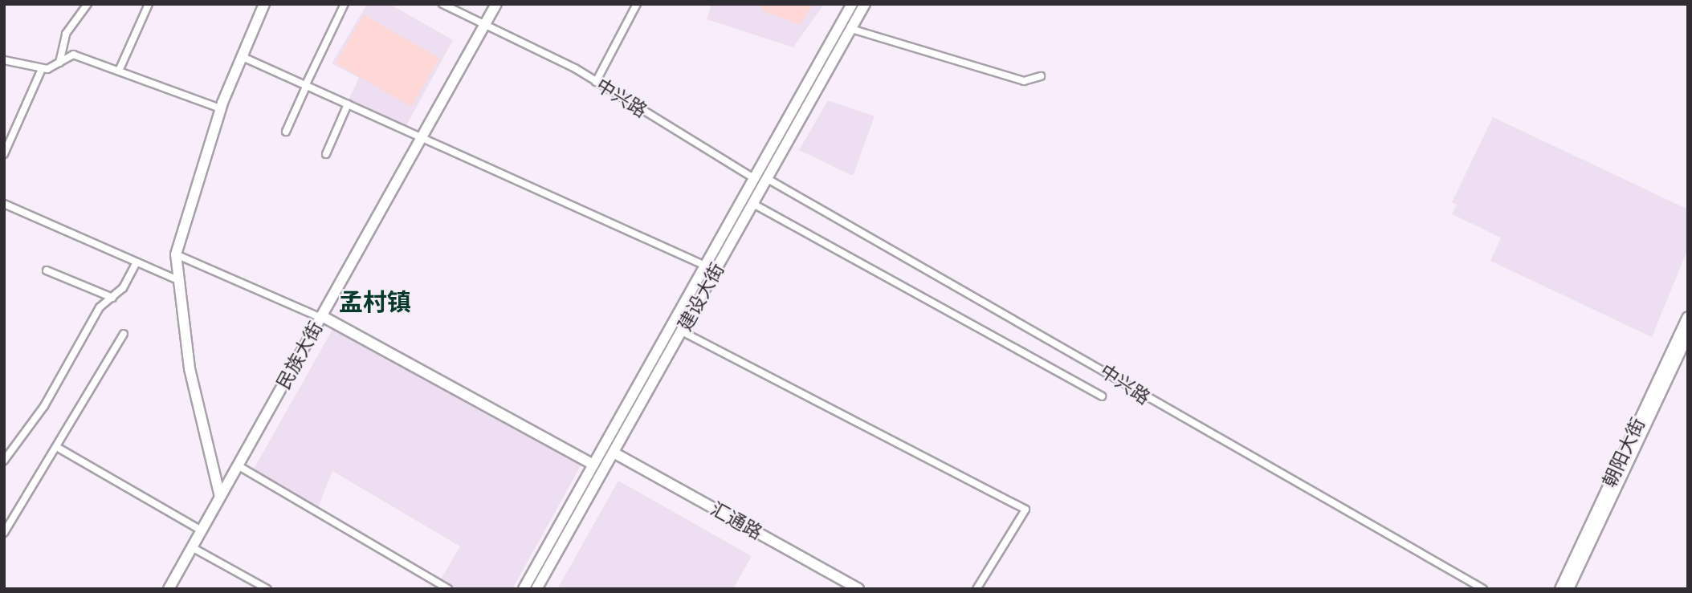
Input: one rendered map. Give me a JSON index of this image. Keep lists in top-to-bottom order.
{
  "streets": {
    "main road": [
      "建设大街",
      "民族大街",
      "朝阳大街",
      "汇通路"
    ],
    "street": ["中兴路"]
  },
  "crossings": [
    ["中兴路", "建设大街"],
    ["中兴路", "民族大街"],
    ["建设大街", "汇通路"]
  ],
  "districts": ["孟村镇"]
}
